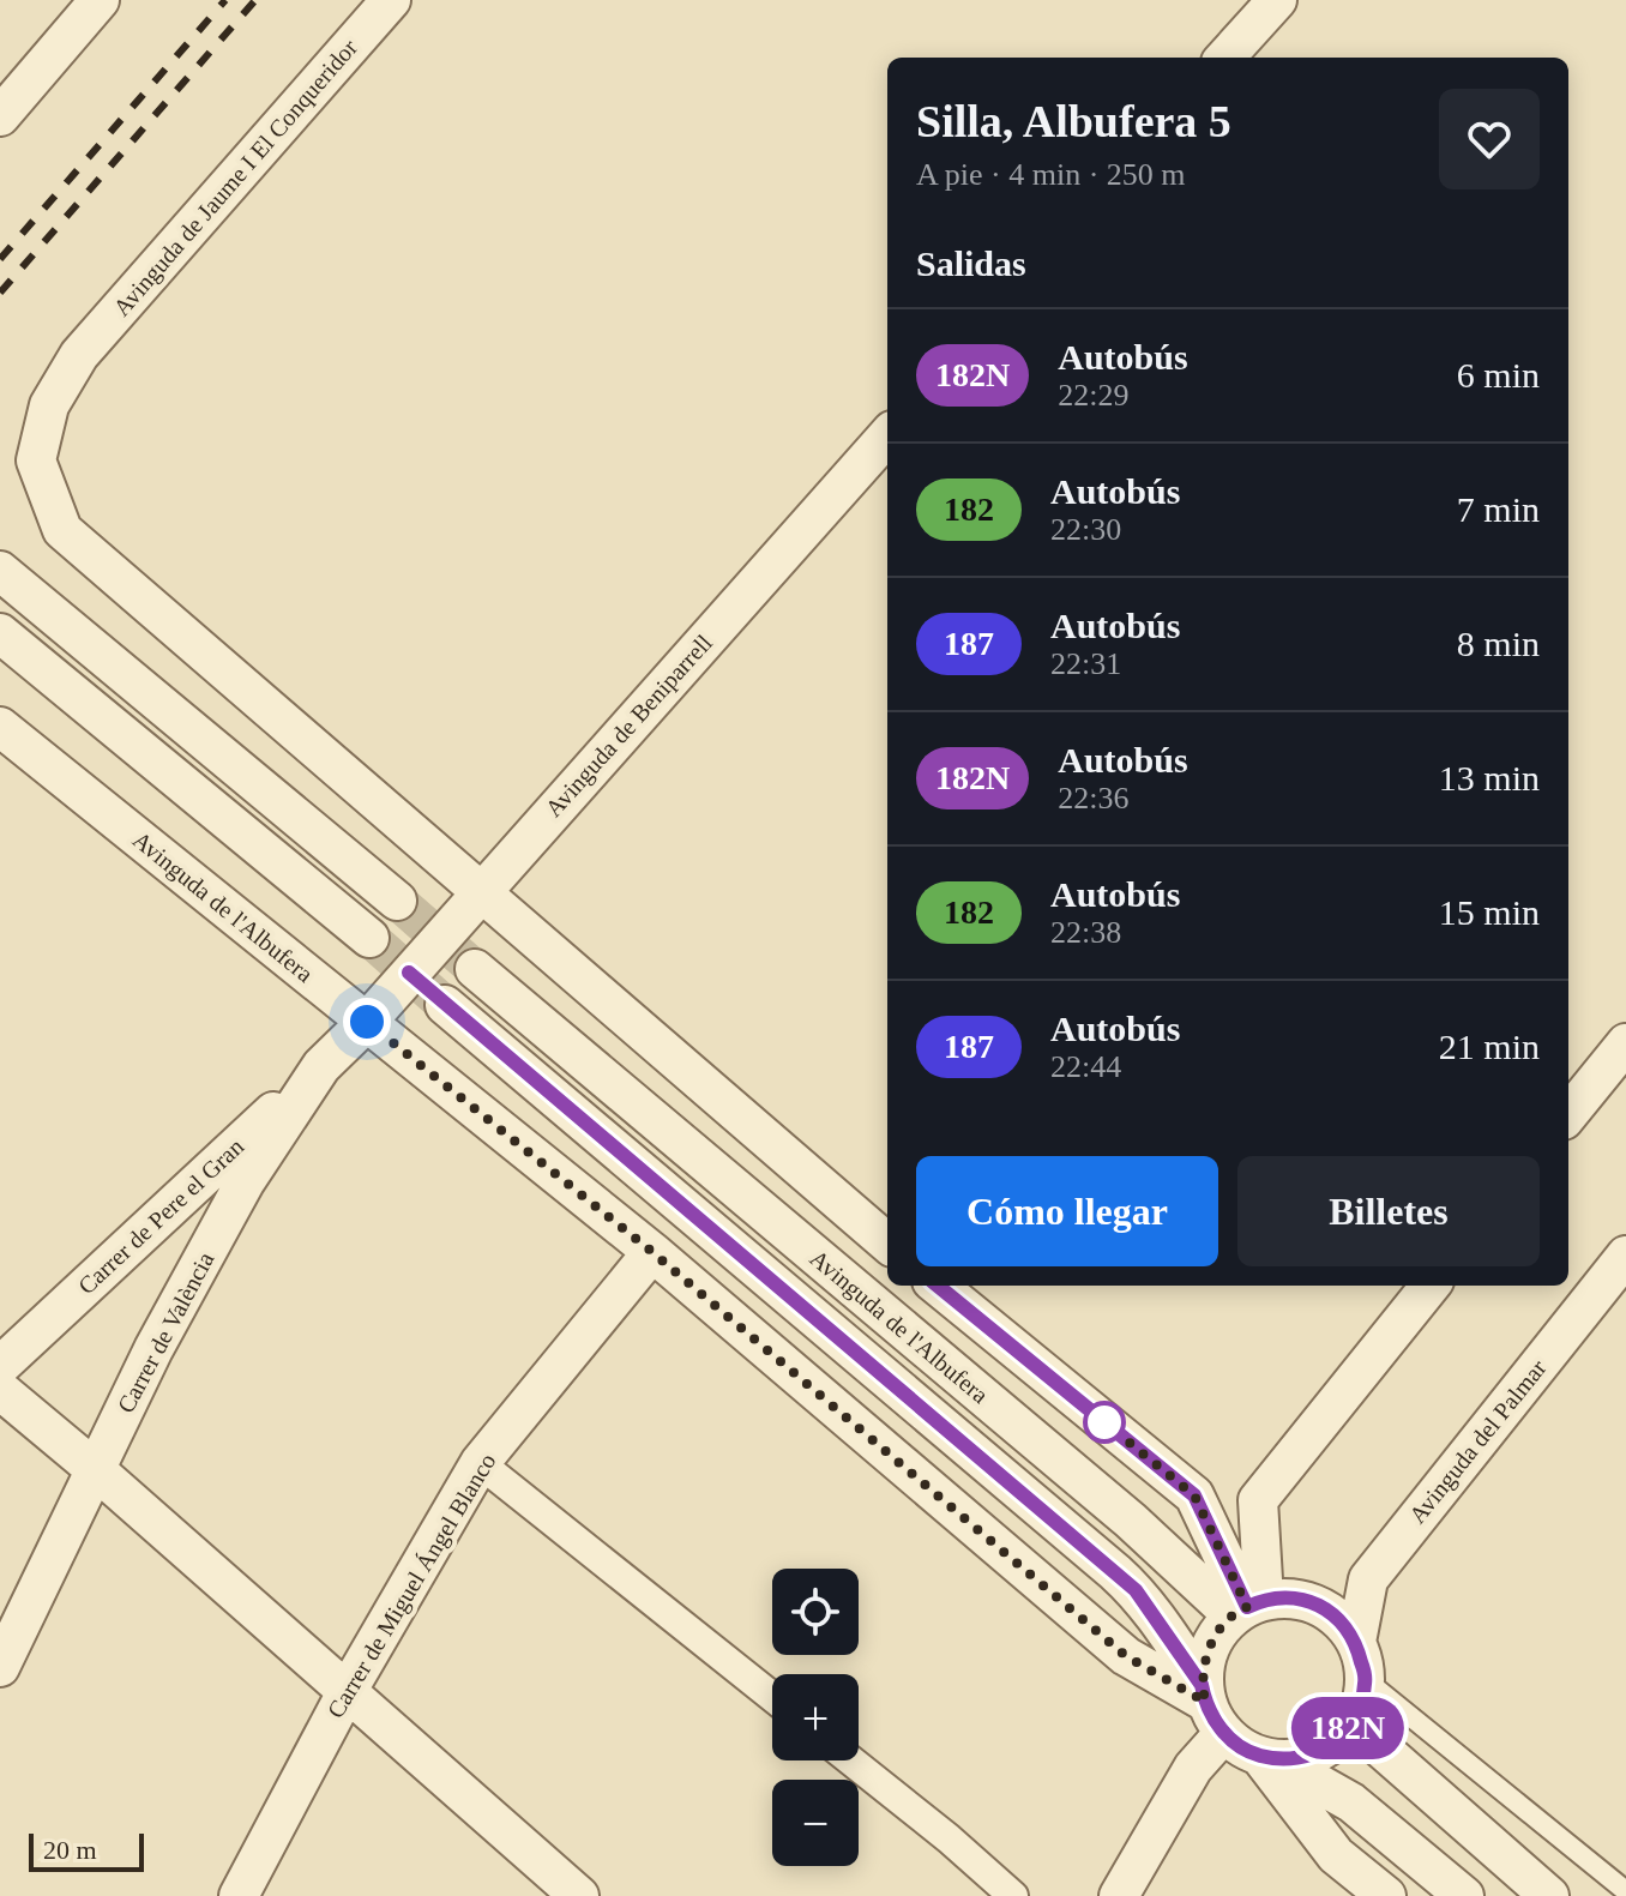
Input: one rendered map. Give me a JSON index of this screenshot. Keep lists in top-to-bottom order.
{
  "streets": {
    "street": [
      "Avinguda de Jaume I El Conqueridor",
      "Avinguda de Beniparrell",
      "Avinguda de l'Albufera",
      "Carrer de Pere el Gran",
      "Carrer de València",
      "Avinguda del Palmar",
      "Carrer de Miguel Ángel Blanco"
    ]
  },
  "crossings": [
    ["Avinguda de Jaume I El Conqueridor", "Avinguda de Beniparrell"],
    ["Avinguda de Beniparrell", "Avinguda de l'Albufera"],
    ["Avinguda de Beniparrell", "Carrer de València"],
    ["Avinguda de l'Albufera", "Carrer de València"],
    ["Avinguda de l'Albufera", "Avinguda del Palmar"],
    ["Avinguda de l'Albufera", "Carrer de Miguel Ángel Blanco"],
    ["Carrer de Pere el Gran", "Carrer de València"]
  ],
  "lines": ["bus line 182N"],
  "scale_bar": "20 m",
  "page": {
    "on_map": "182N",
    "heading": [
      ["Silla, Albufera 5", "A pie · 4 min · 250 m"],
      "Salidas"
    ],
    "list": [
      {
        "mark": "182N",
        "name": "Autobús",
        "note": "22:29",
        "value": "6 min"
      },
      {
        "mark": "182",
        "name": "Autobús",
        "note": "22:30",
        "value": "7 min"
      },
      {
        "mark": "187",
        "name": "Autobús",
        "note": "22:31",
        "value": "8 min"
      },
      {
        "mark": "182N",
        "name": "Autobús",
        "note": "22:36",
        "value": "13 min"
      },
      {
        "mark": "182",
        "name": "Autobús",
        "note": "22:38",
        "value": "15 min"
      },
      {
        "mark": "187",
        "name": "Autobús",
        "note": "22:44",
        "value": "21 min"
      }
    ],
    "buttons": ["Cómo llegar", "Billetes"],
    "map_buttons": ["+", "−"],
    "scale": "20 m"
  }
}
